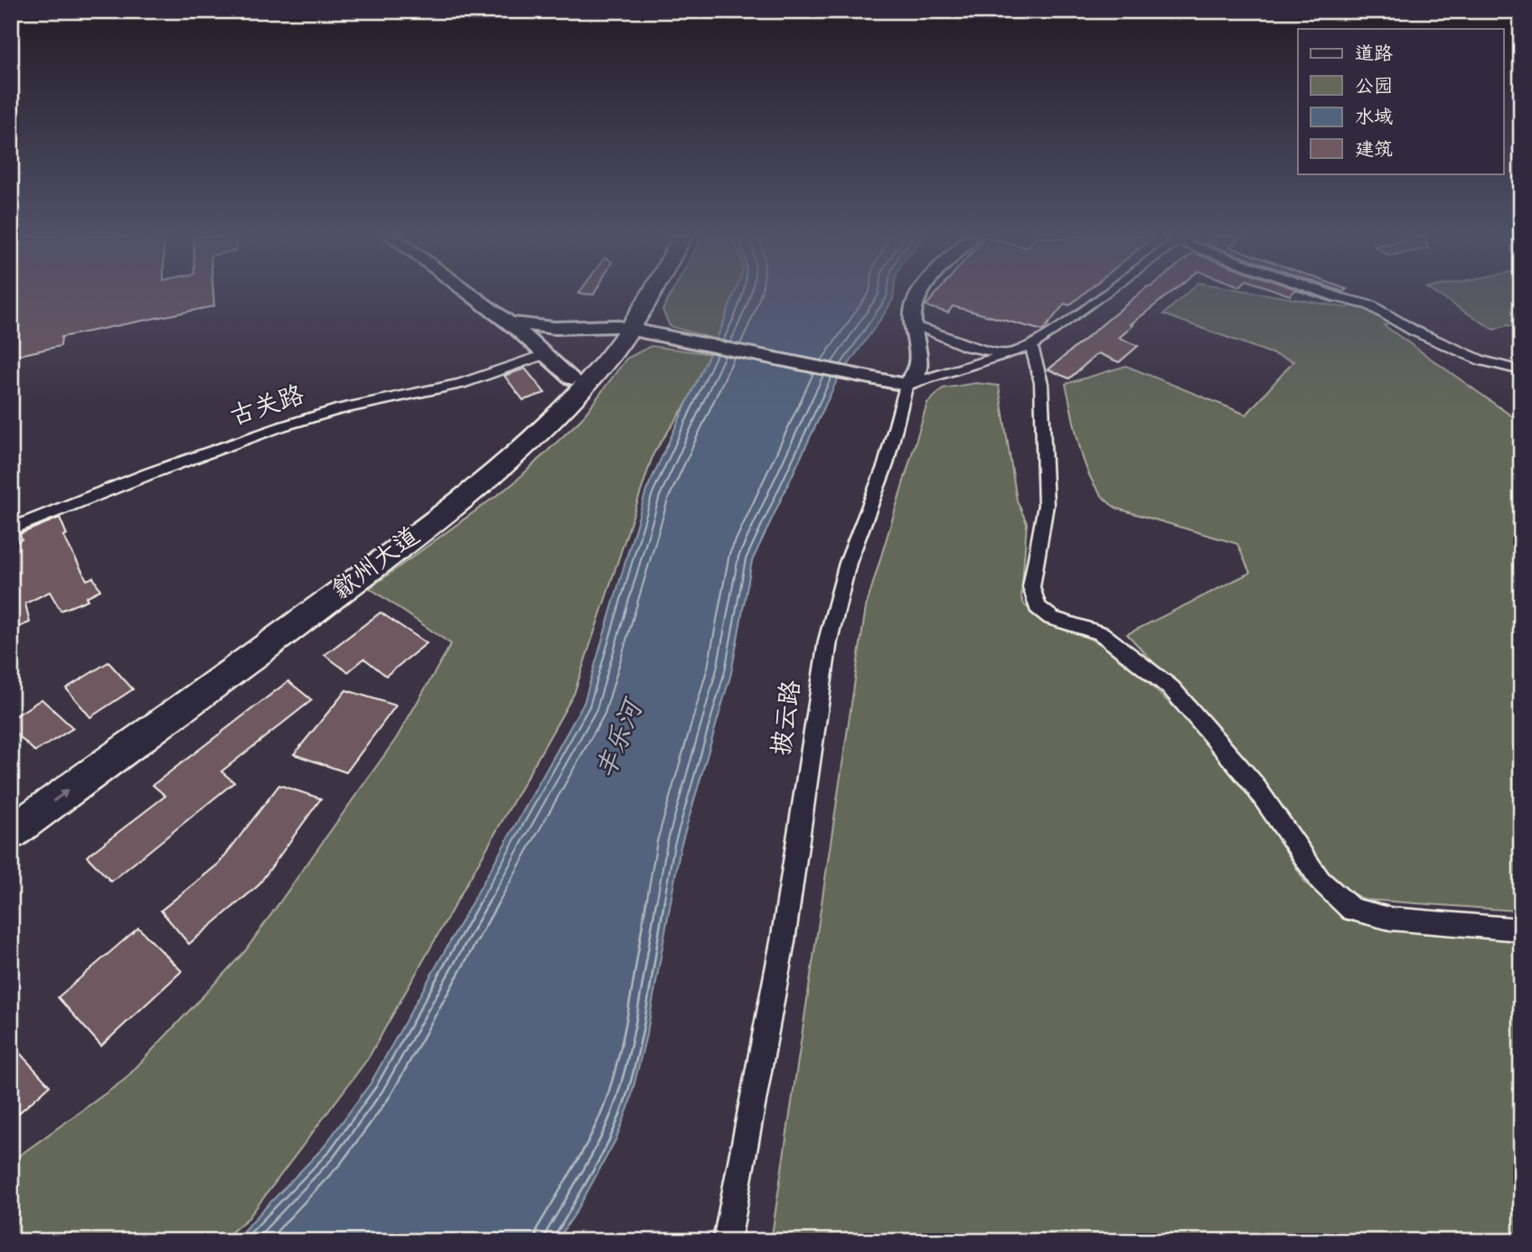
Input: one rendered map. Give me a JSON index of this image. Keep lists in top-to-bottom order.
{
  "streets": {
    "highway": ["歙州大道"],
    "street": ["古关路", "披云路"]
  },
  "water": ["丰乐河"],
  "legend": [
    "道路",
    "公园",
    "水域",
    "建筑"
  ]
}
